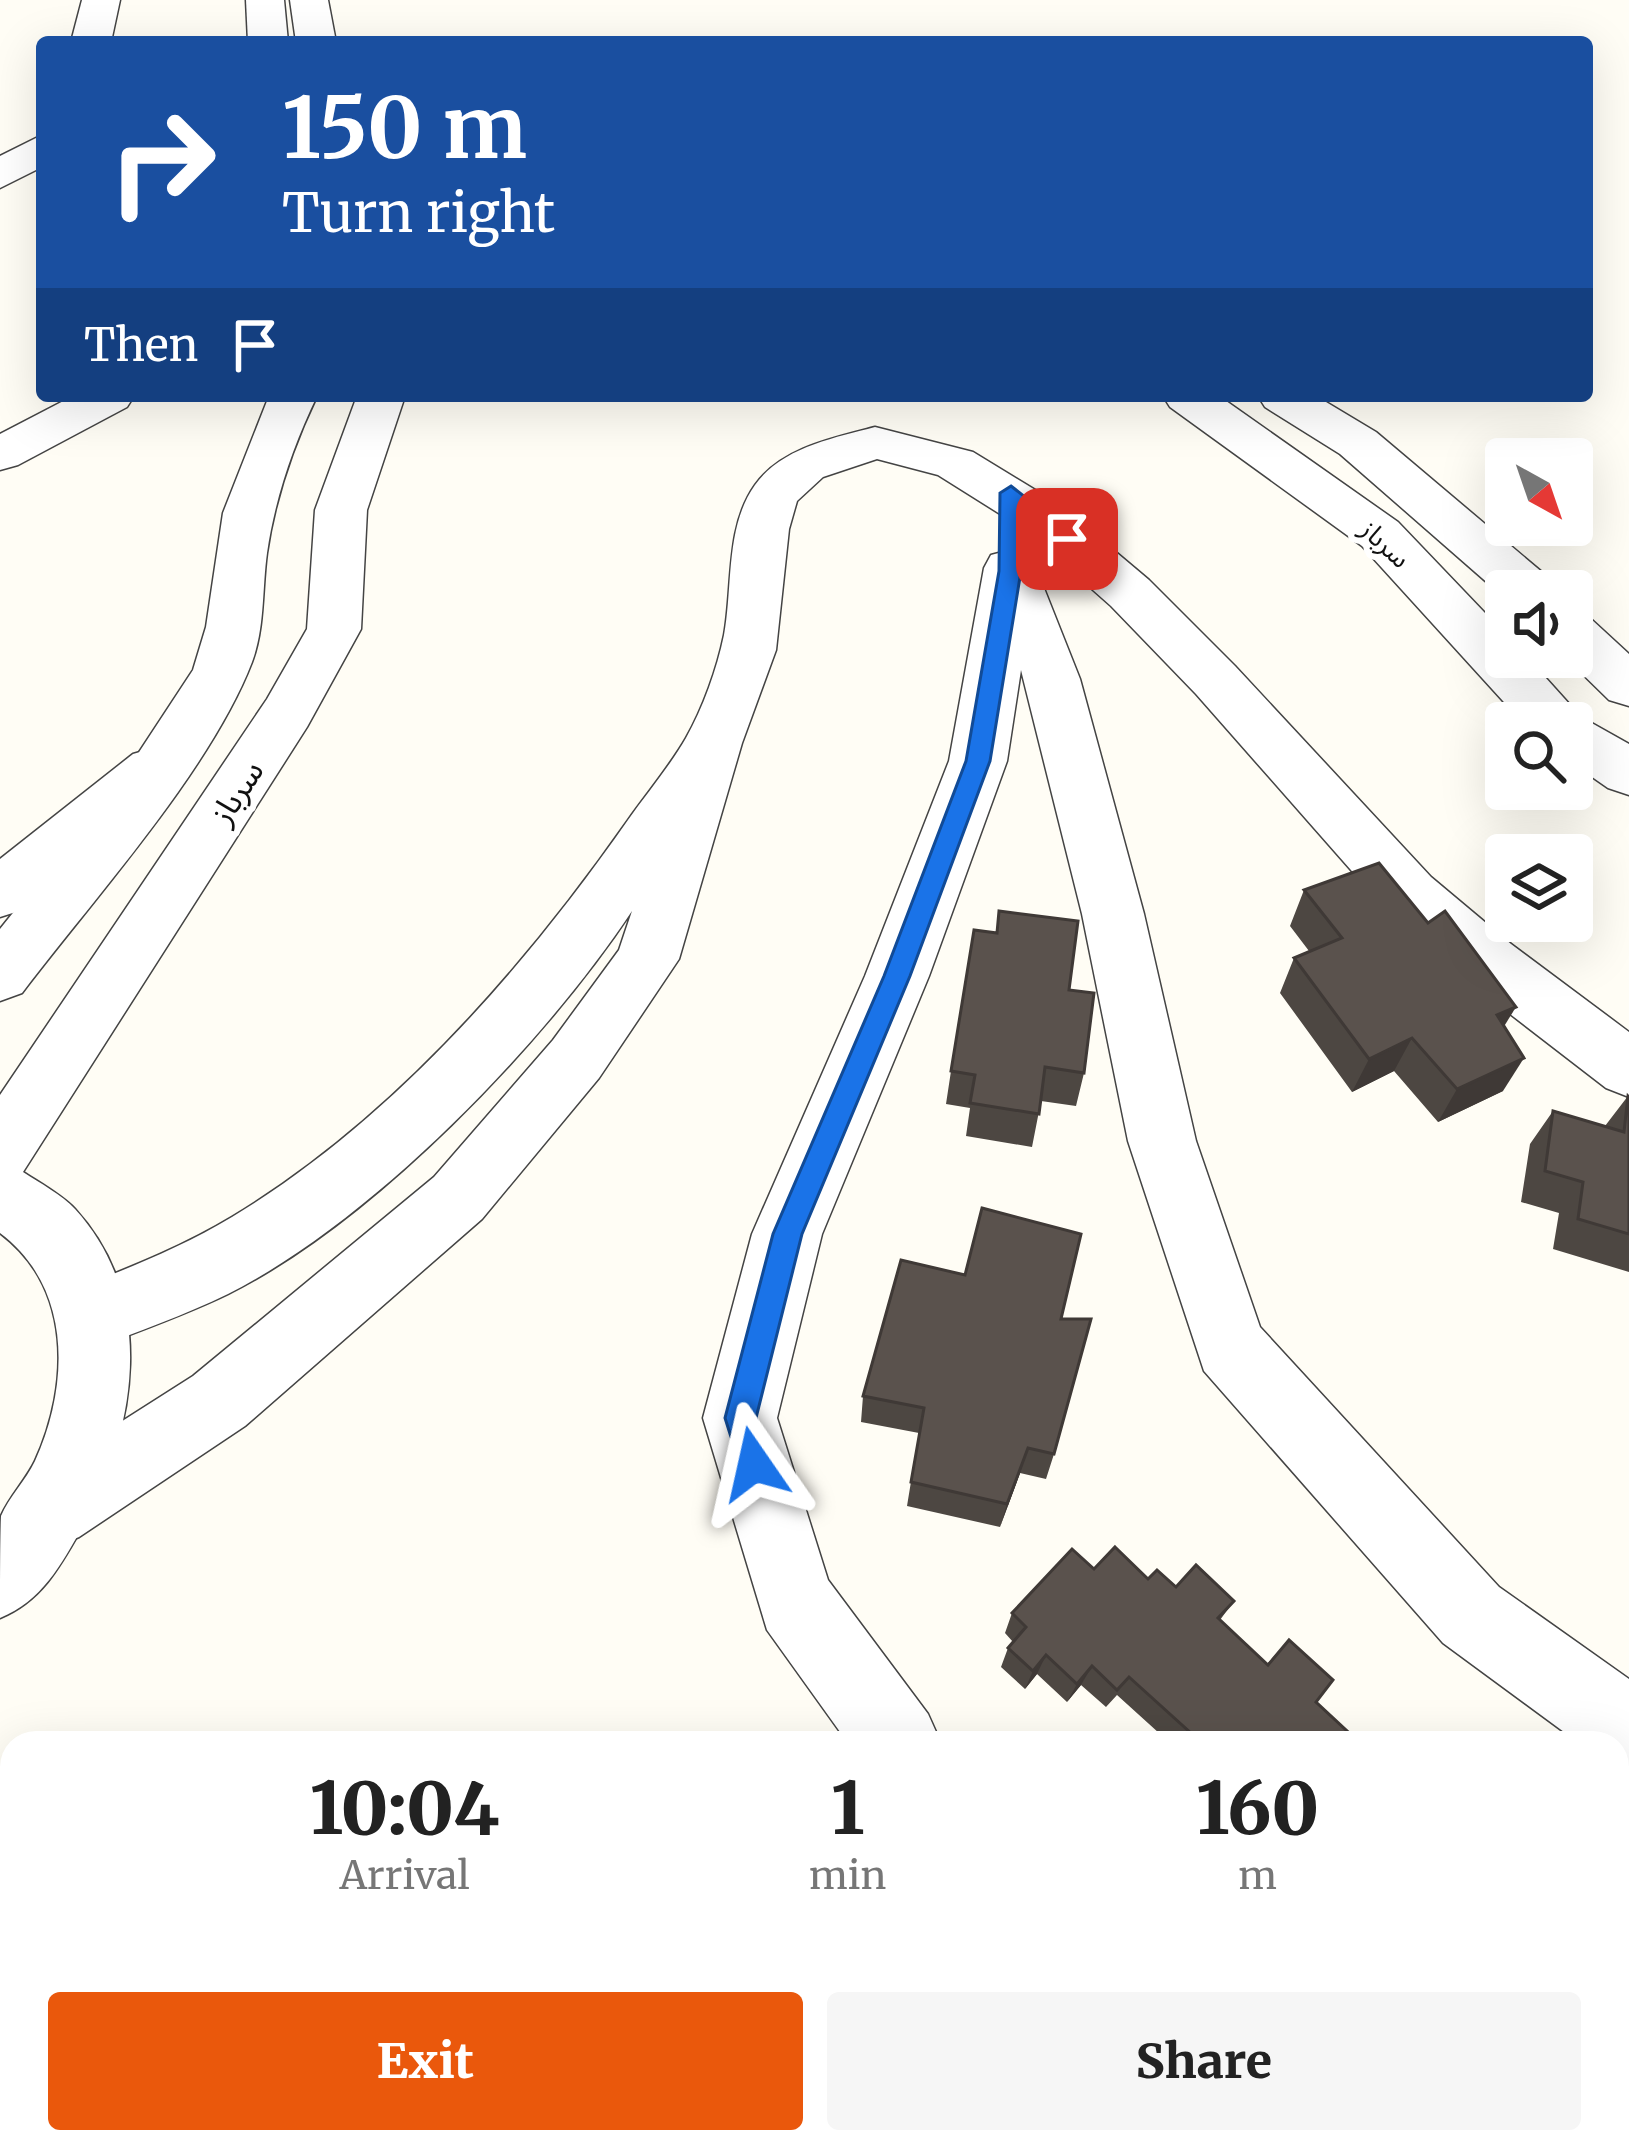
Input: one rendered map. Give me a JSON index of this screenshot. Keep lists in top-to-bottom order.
{
  "streets": {
    "street": ["سرباز"]
  },
  "north": "bottom right",
  "page": {
    "turn": ["150 m", "Turn right"],
    "then": "Then",
    "eta": [
      "10:04",
      "Arrival",
      "1",
      "min",
      "160",
      "m"
    ],
    "buttons": ["Exit", "Share"]
  }
}
